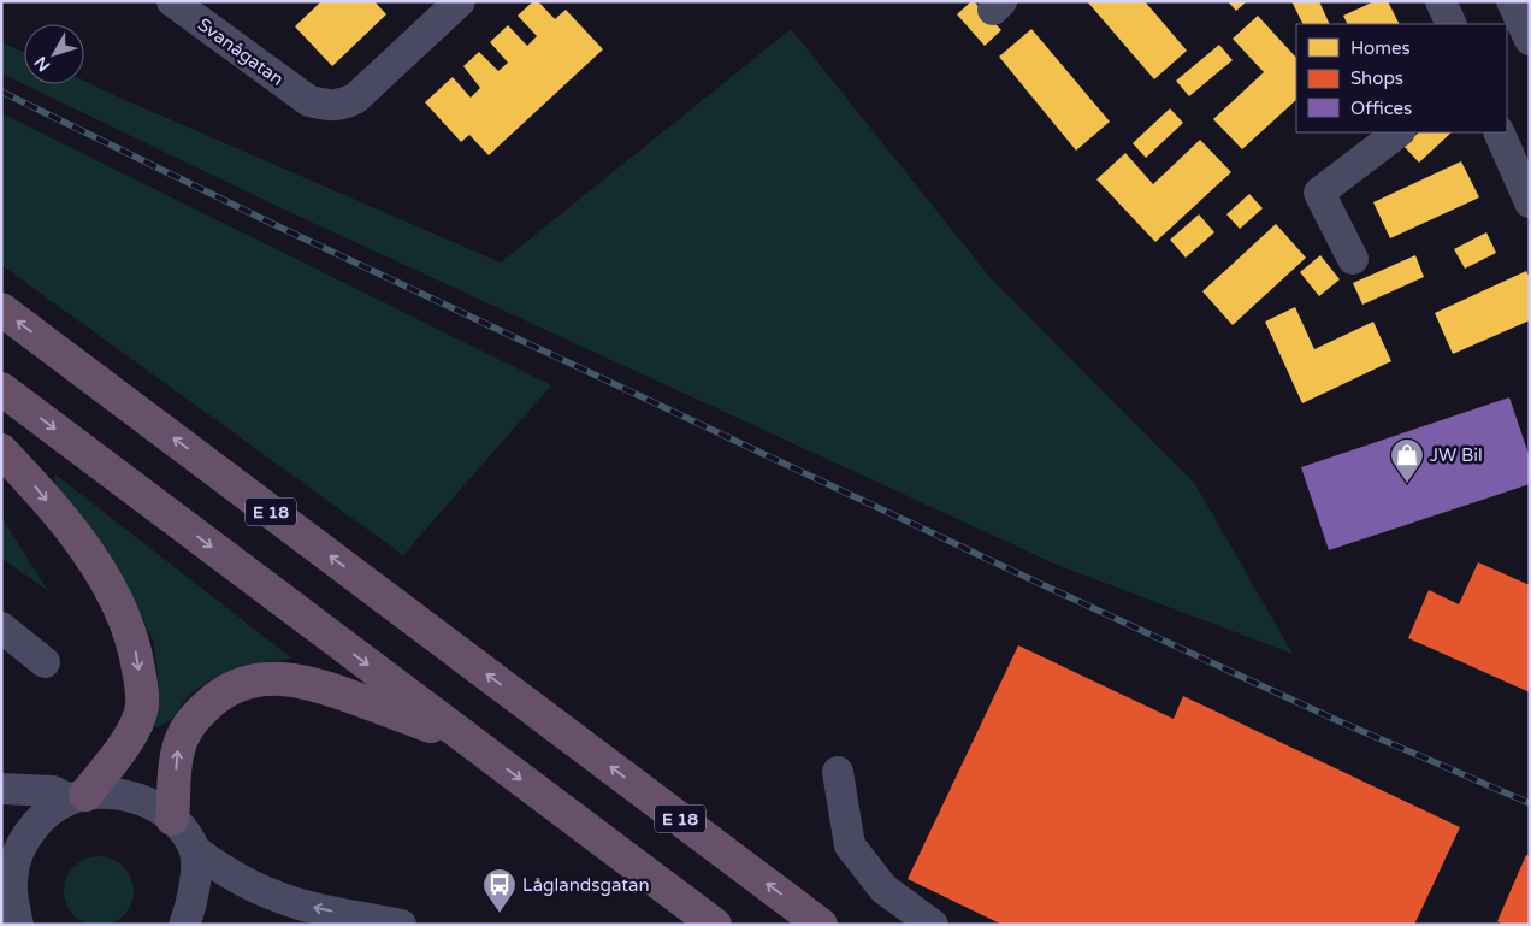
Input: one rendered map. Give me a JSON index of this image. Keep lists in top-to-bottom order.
{
  "streets": {
    "highway": ["E 18"],
    "street": ["Svanågatan"]
  },
  "places": {
    "shop": ["JW Bil"],
    "bus stop": ["Låglandsgatan"]
  },
  "legend": ["Homes", "Shops", "Offices"],
  "north": "bottom left"
}
